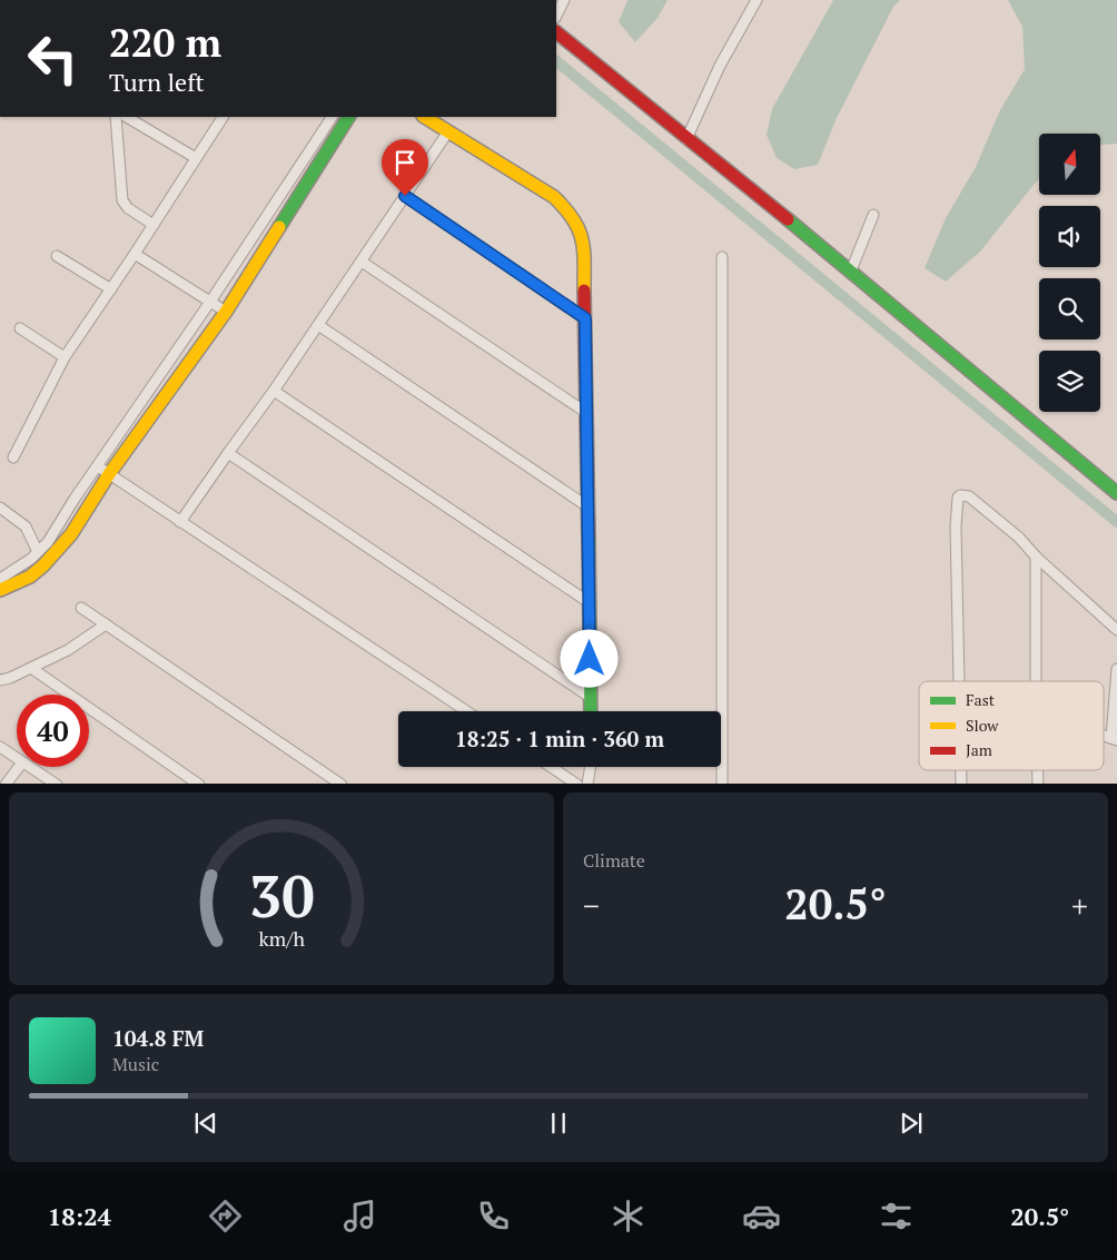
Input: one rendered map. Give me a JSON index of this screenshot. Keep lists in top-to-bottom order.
{
  "legend": ["Fast", "Slow", "Jam"],
  "north": "top",
  "page": {
    "turn": ["220 m", "Turn left"],
    "limit": "40",
    "trip": "18:25 · 1 min · 360 m",
    "tile": "Climate",
    "heat": ["−", "20.5°", "+"],
    "song": ["104.8 FM", "Music"],
    "tabs": ["18:24", "20.5°"],
    "gauge": ["30", "km/h"]
  }
}
